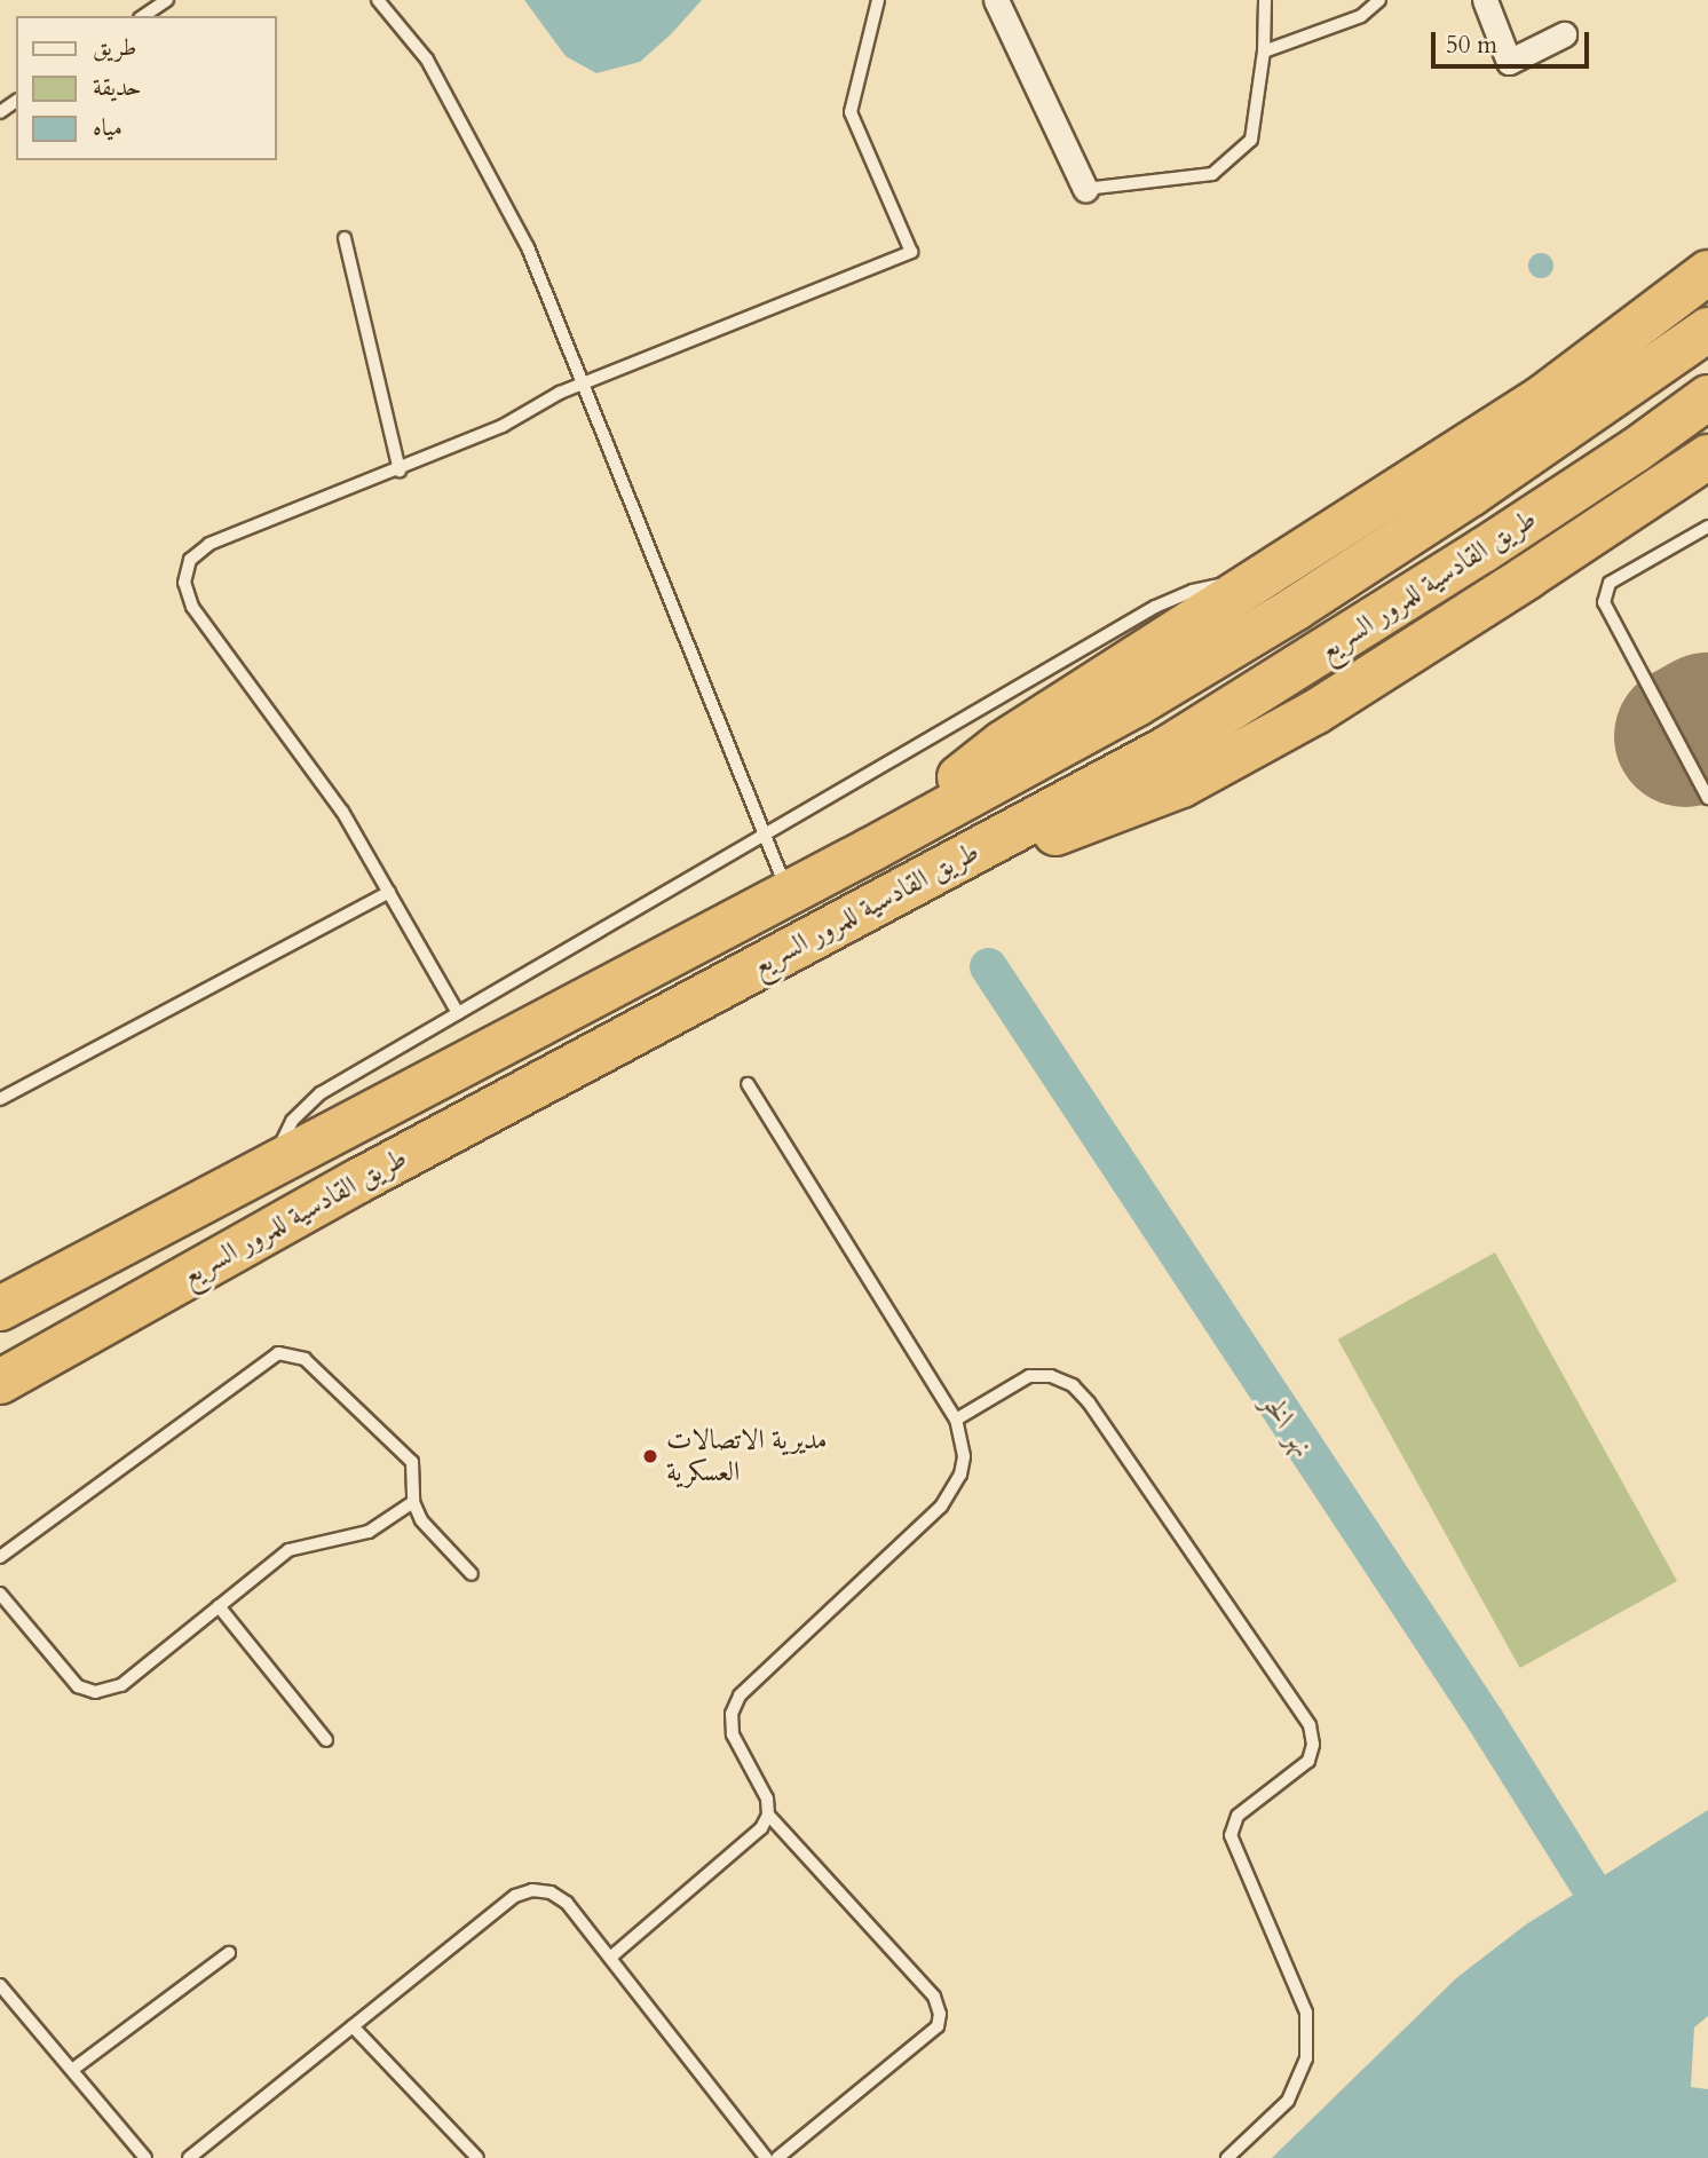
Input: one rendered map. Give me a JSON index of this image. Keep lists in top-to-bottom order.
{
  "streets": {
    "highway": ["طريق القادسية للمرور السريع"]
  },
  "water": ["نهر الخر"],
  "places": ["مديرية الاتصالات العسكرية"],
  "legend": ["طريق", "حديقة", "مياه"],
  "scale_bar": "50 m"
}
